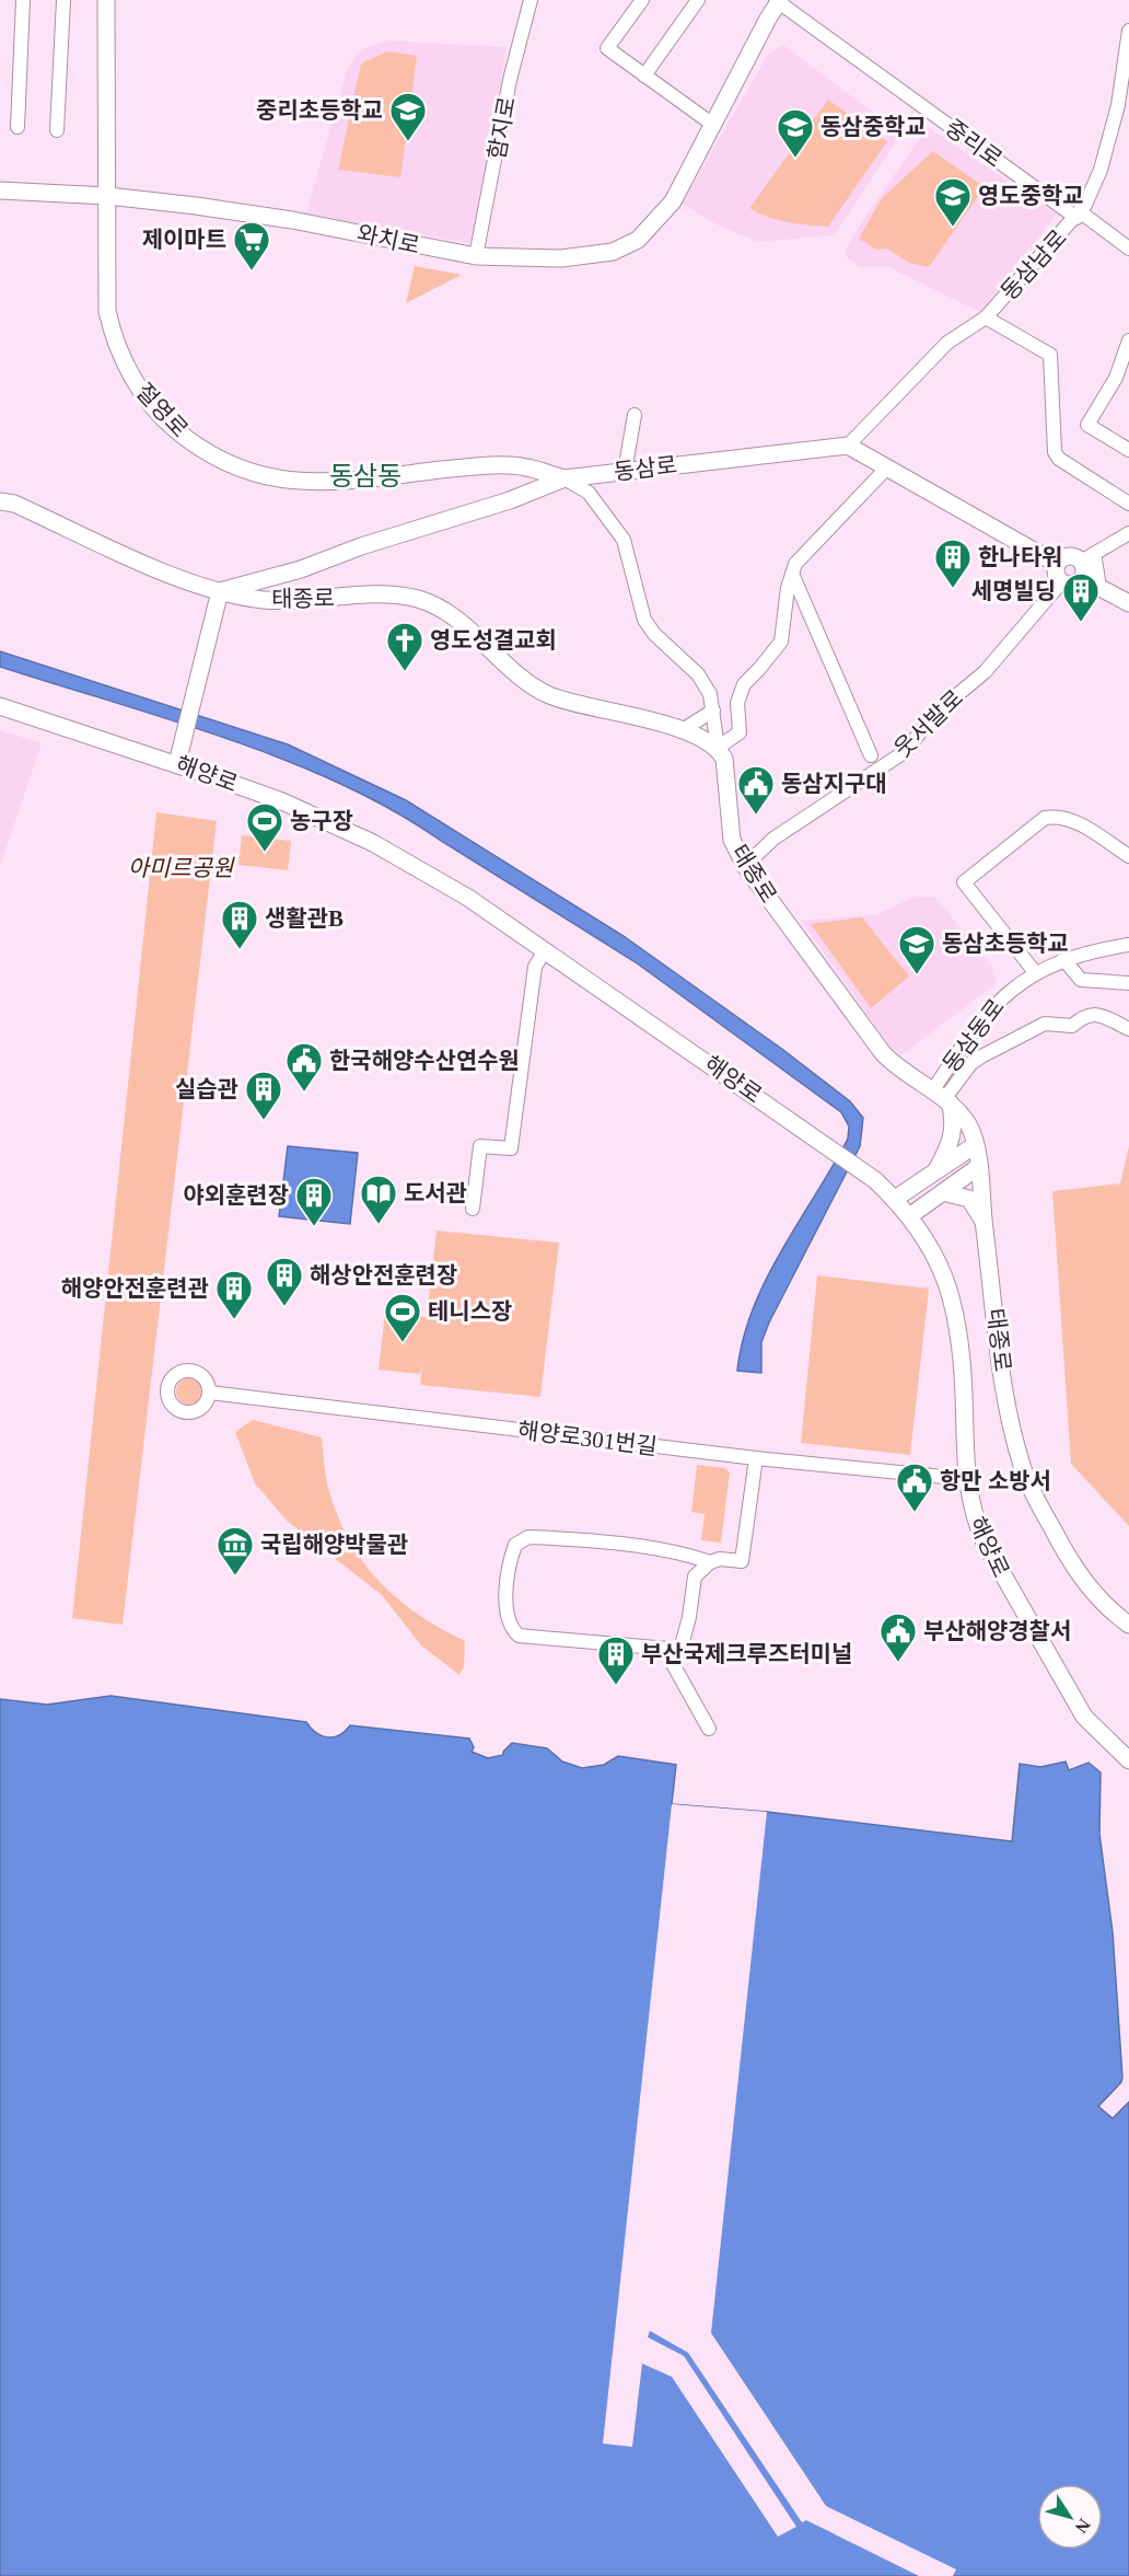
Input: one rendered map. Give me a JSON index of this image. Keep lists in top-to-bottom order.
{
  "streets": {
    "main road": [
      "와치로",
      "절영로",
      "동삼로",
      "태종로",
      "해양로"
    ],
    "street": [
      "함지로",
      "중리로",
      "동삼남로",
      "웃서발로",
      "동삼동로",
      "해양로301번길"
    ]
  },
  "crossings": [
    ["함지로", "와치로"],
    ["중리로", "와치로"],
    ["중리로", "동삼남로"],
    ["와치로", "절영로"],
    ["동삼남로", "동삼로"],
    ["절영로", "동삼로"],
    ["동삼로", "태종로"],
    ["태종로", "웃서발로"],
    ["태종로", "동삼동로"],
    ["해양로", "해양로301번길"]
  ],
  "districts": ["동삼동"],
  "parks": ["아미르공원"],
  "places": {
    "school or university": [
      "중리초등학교",
      "동삼중학교",
      "영도중학교",
      "동삼초등학교"
    ],
    "supermarket": ["제이마트"],
    "building": [
      "한나타워",
      "세명빌딩",
      "생활관B",
      "실습관",
      "야외훈련장",
      "해상안전훈련장",
      "해양안전훈련관",
      "부산국제크루즈터미널"
    ],
    "church": ["영도성결교회"],
    "public building": [
      "동삼지구대",
      "한국해양수산연수원",
      "항만 소방서",
      "부산해양경찰서"
    ],
    "sports": ["농구장", "테니스장"],
    "library": ["도서관"],
    "museum": ["국립해양박물관"]
  },
  "north": "bottom right"
}
